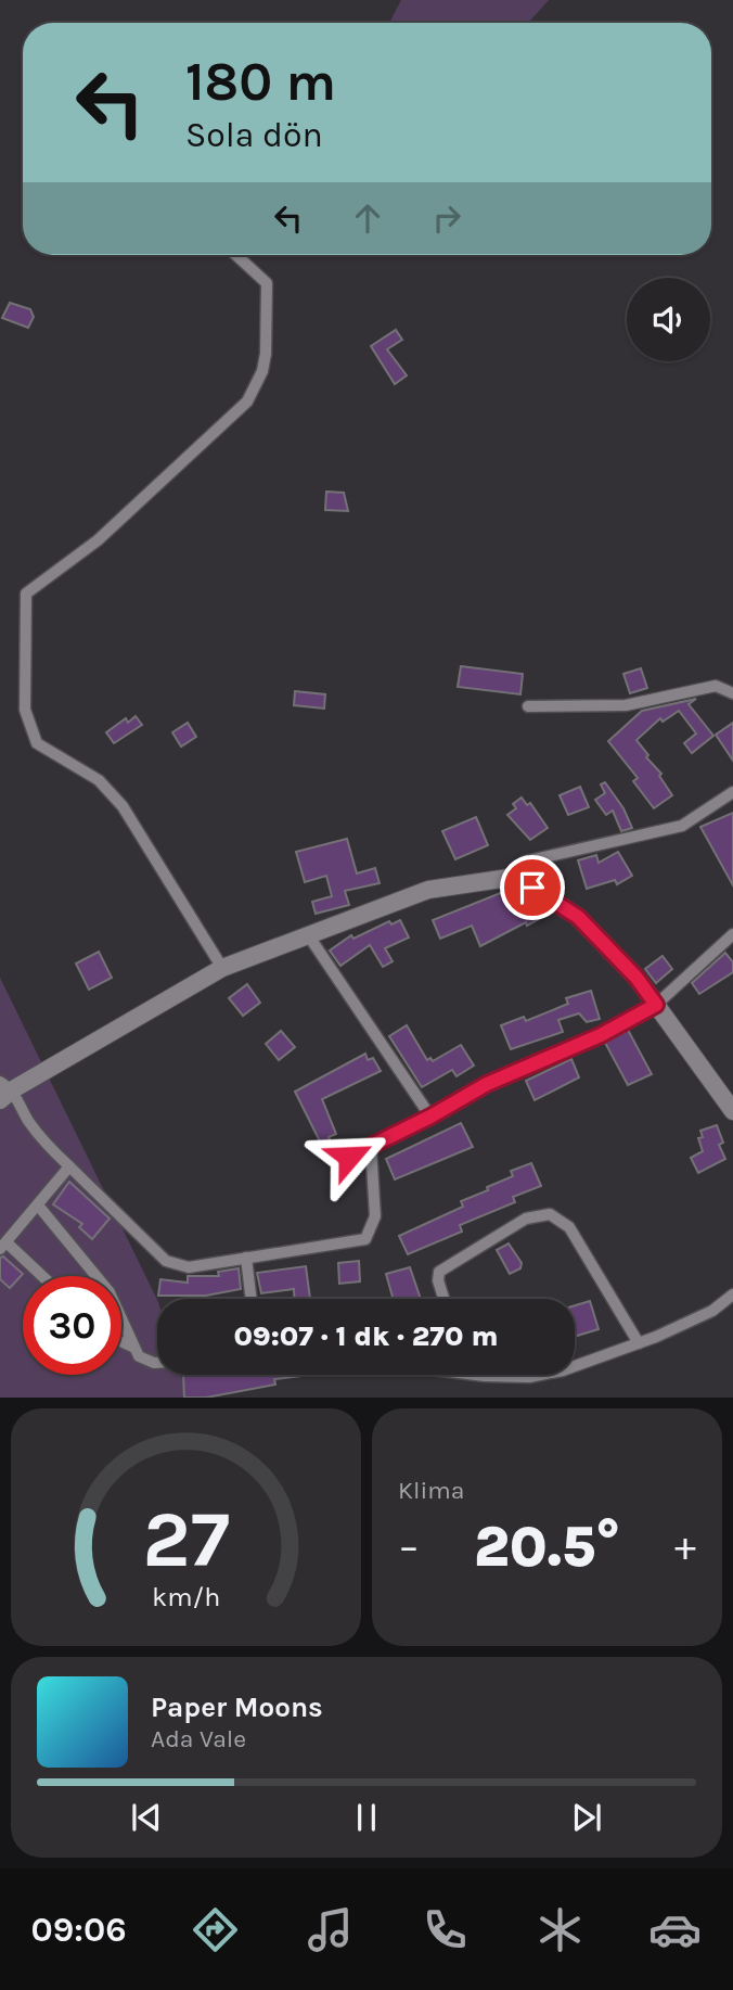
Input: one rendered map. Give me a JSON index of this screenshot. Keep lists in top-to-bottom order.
{
  "page": {
    "turn": ["180 m", "Sola dön"],
    "limit": "30",
    "trip": "09:07 · 1 dk · 270 m",
    "tile": "Klima",
    "heat": ["−", "20.5°", "+"],
    "song": ["Paper Moons", "Ada Vale"],
    "tabs": "09:06",
    "gauge": ["27", "km/h"]
  }
}
